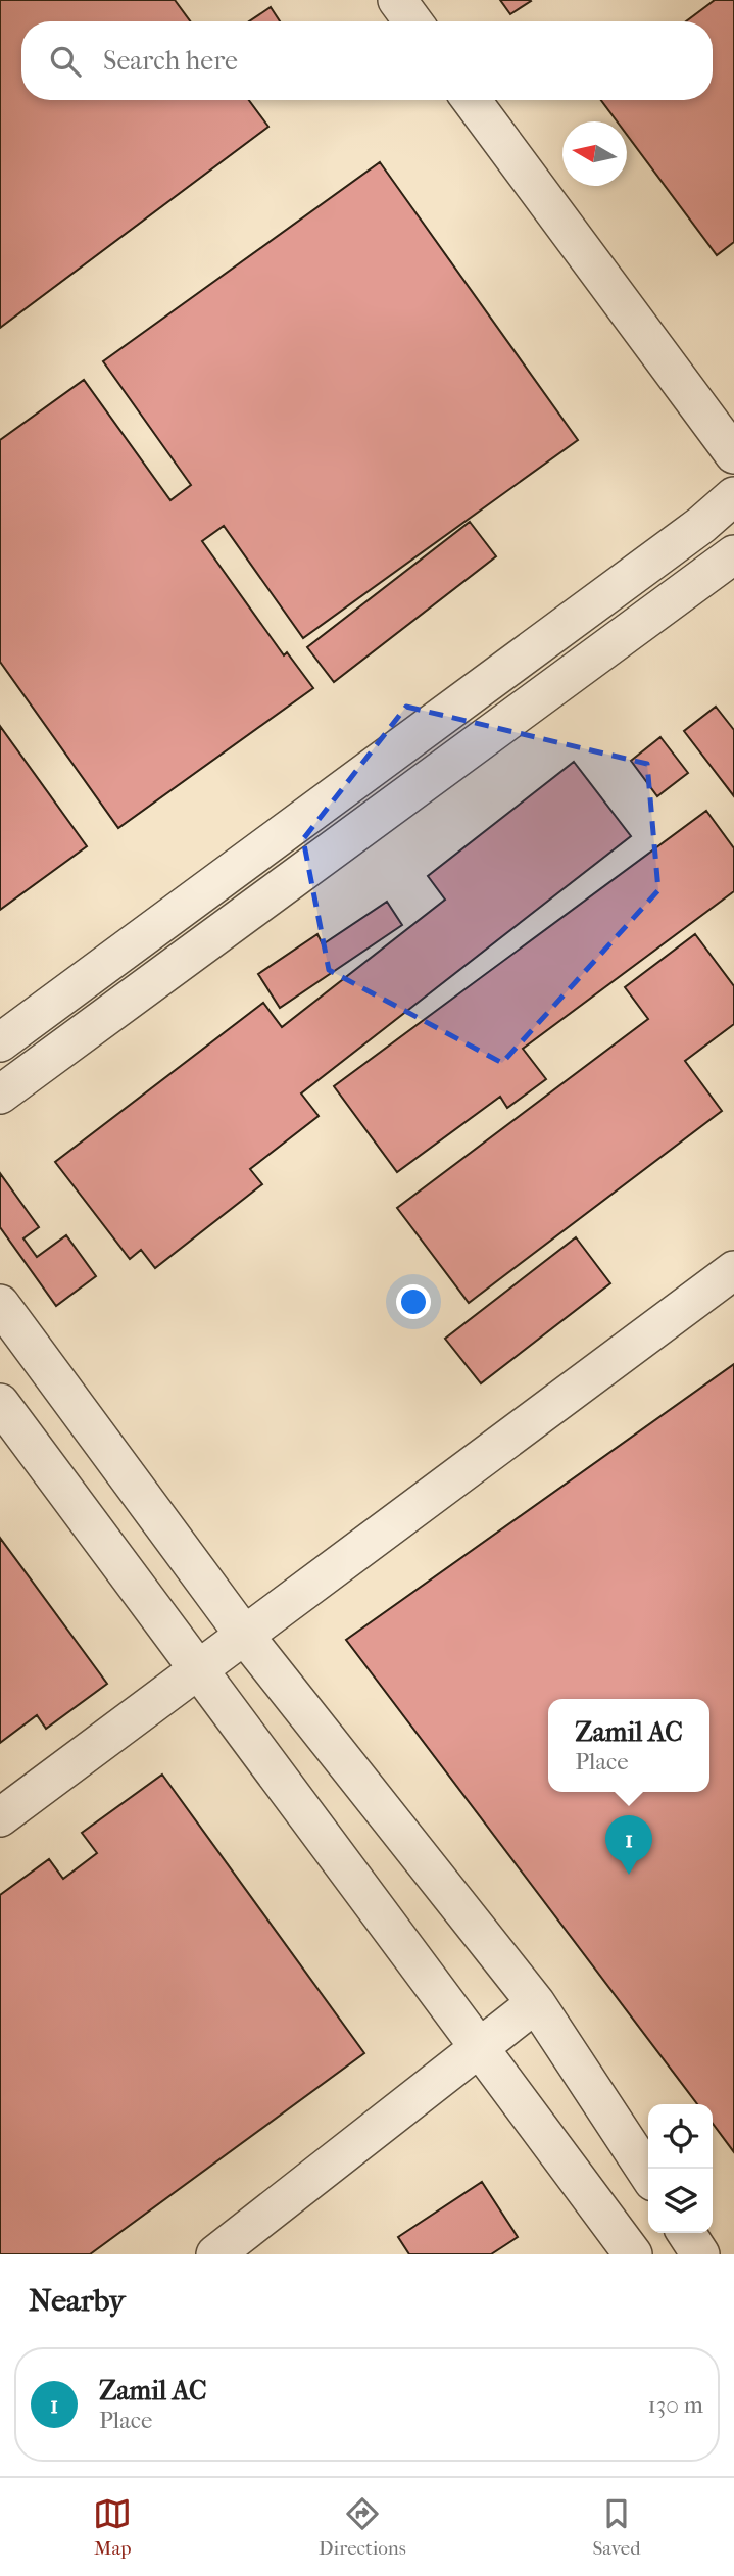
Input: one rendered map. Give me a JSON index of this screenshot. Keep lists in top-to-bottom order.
{
  "north": "left",
  "page": {
    "search": "Search here",
    "popup": ["Zamil AC", "Place"],
    "pins": "1",
    "heading": "Nearby",
    "list": [
      {
        "mark": "1",
        "name": "Zamil AC",
        "note": "Place",
        "value": "130 m"
      }
    ],
    "nav": ["Map", "Directions", "Saved"]
  }
}
